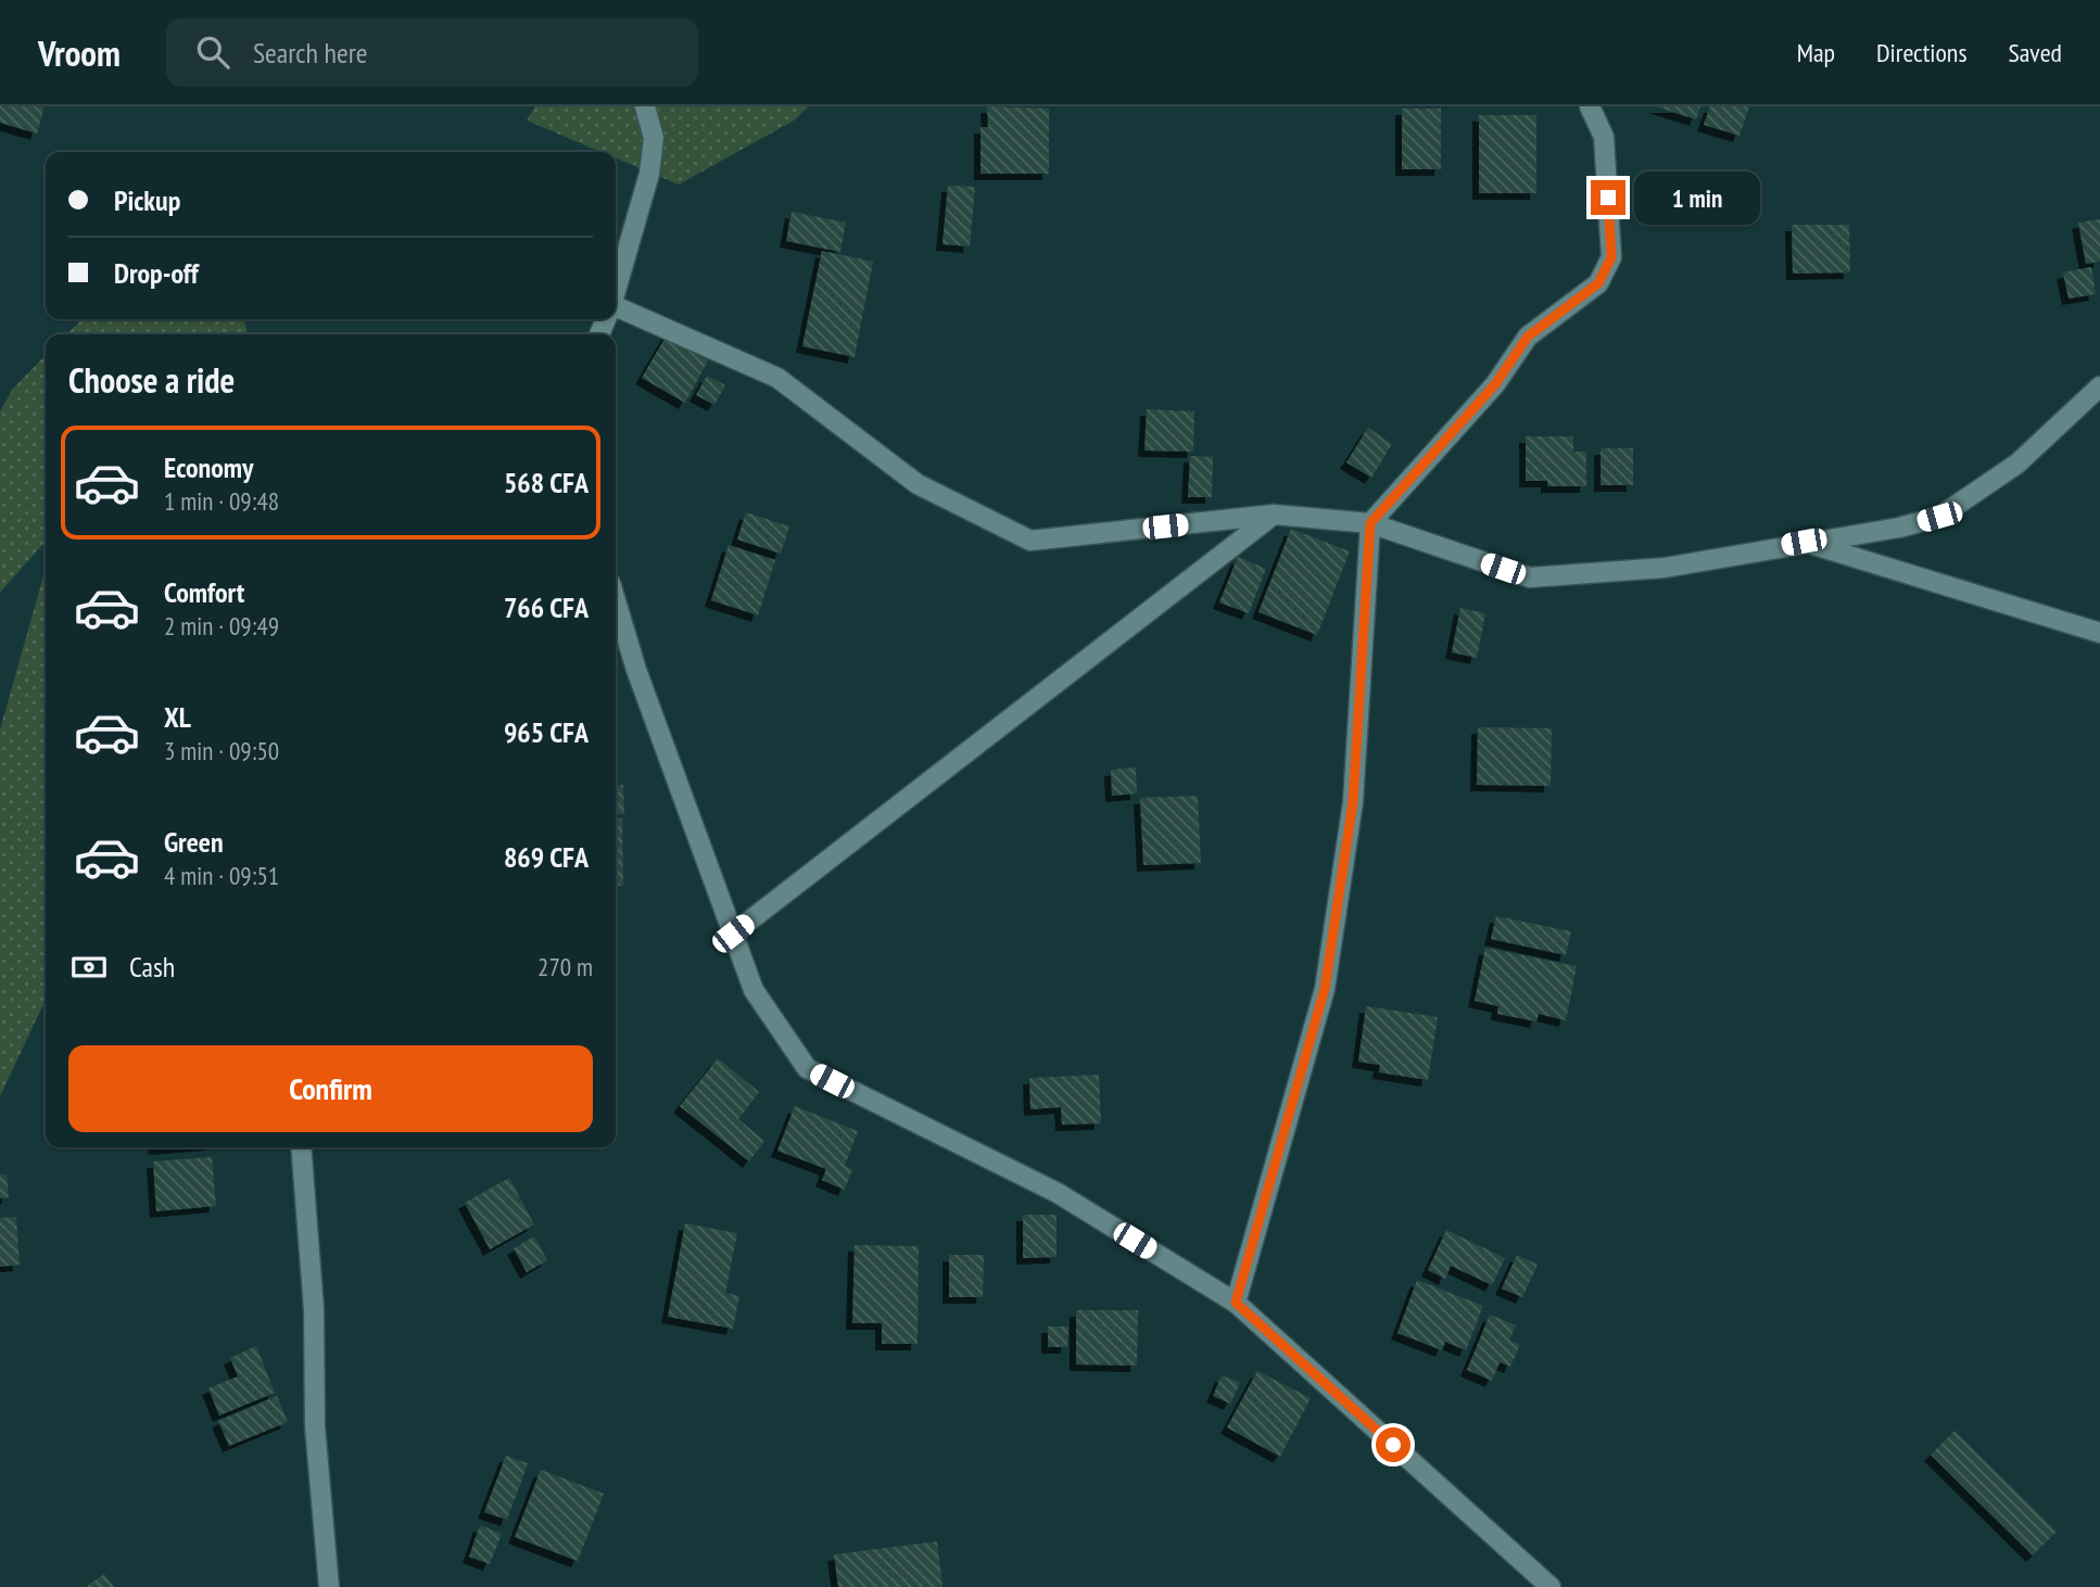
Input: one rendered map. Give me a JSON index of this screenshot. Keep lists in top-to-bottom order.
{
  "page": {
    "header": "Vroom",
    "search": "Search here",
    "nav": ["Map", "Directions", "Saved"],
    "banner": ["Pickup", "Drop-off"],
    "bubble": "1 min",
    "heading": "Choose a ride",
    "list": [
      {
        "name": "Economy",
        "note": "1 min · 09:48",
        "value": "568 CFA"
      },
      {
        "name": "Comfort",
        "note": "2 min · 09:49",
        "value": "766 CFA"
      },
      {
        "name": "XL",
        "note": "3 min · 09:50",
        "value": "965 CFA"
      },
      {
        "name": "Green",
        "note": "4 min · 09:51",
        "value": "869 CFA"
      }
    ],
    "pay": ["Cash", "270 m"],
    "buttons": "Confirm"
  }
}
